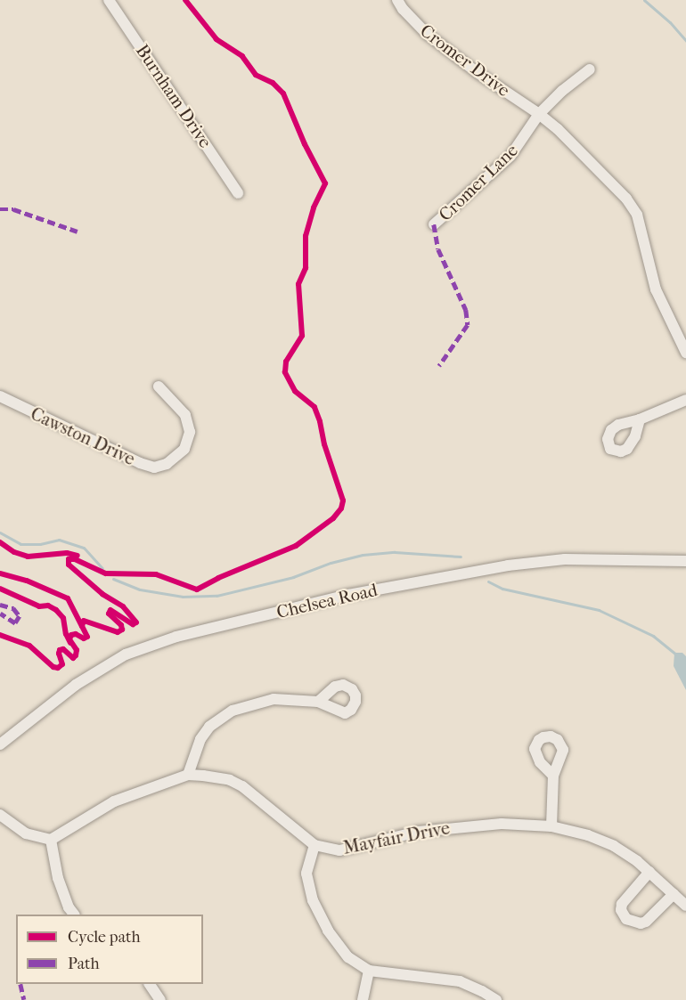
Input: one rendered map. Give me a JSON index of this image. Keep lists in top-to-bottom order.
{
  "streets": {
    "street": [
      "Cromer Drive",
      "Burnham Drive",
      "Cromer Lane",
      "Cawston Drive",
      "Chelsea Road",
      "Mayfair Drive"
    ]
  },
  "crossings": [
    ["Cromer Drive", "Cromer Lane"]
  ],
  "legend": ["Cycle path", "Path"]
}
